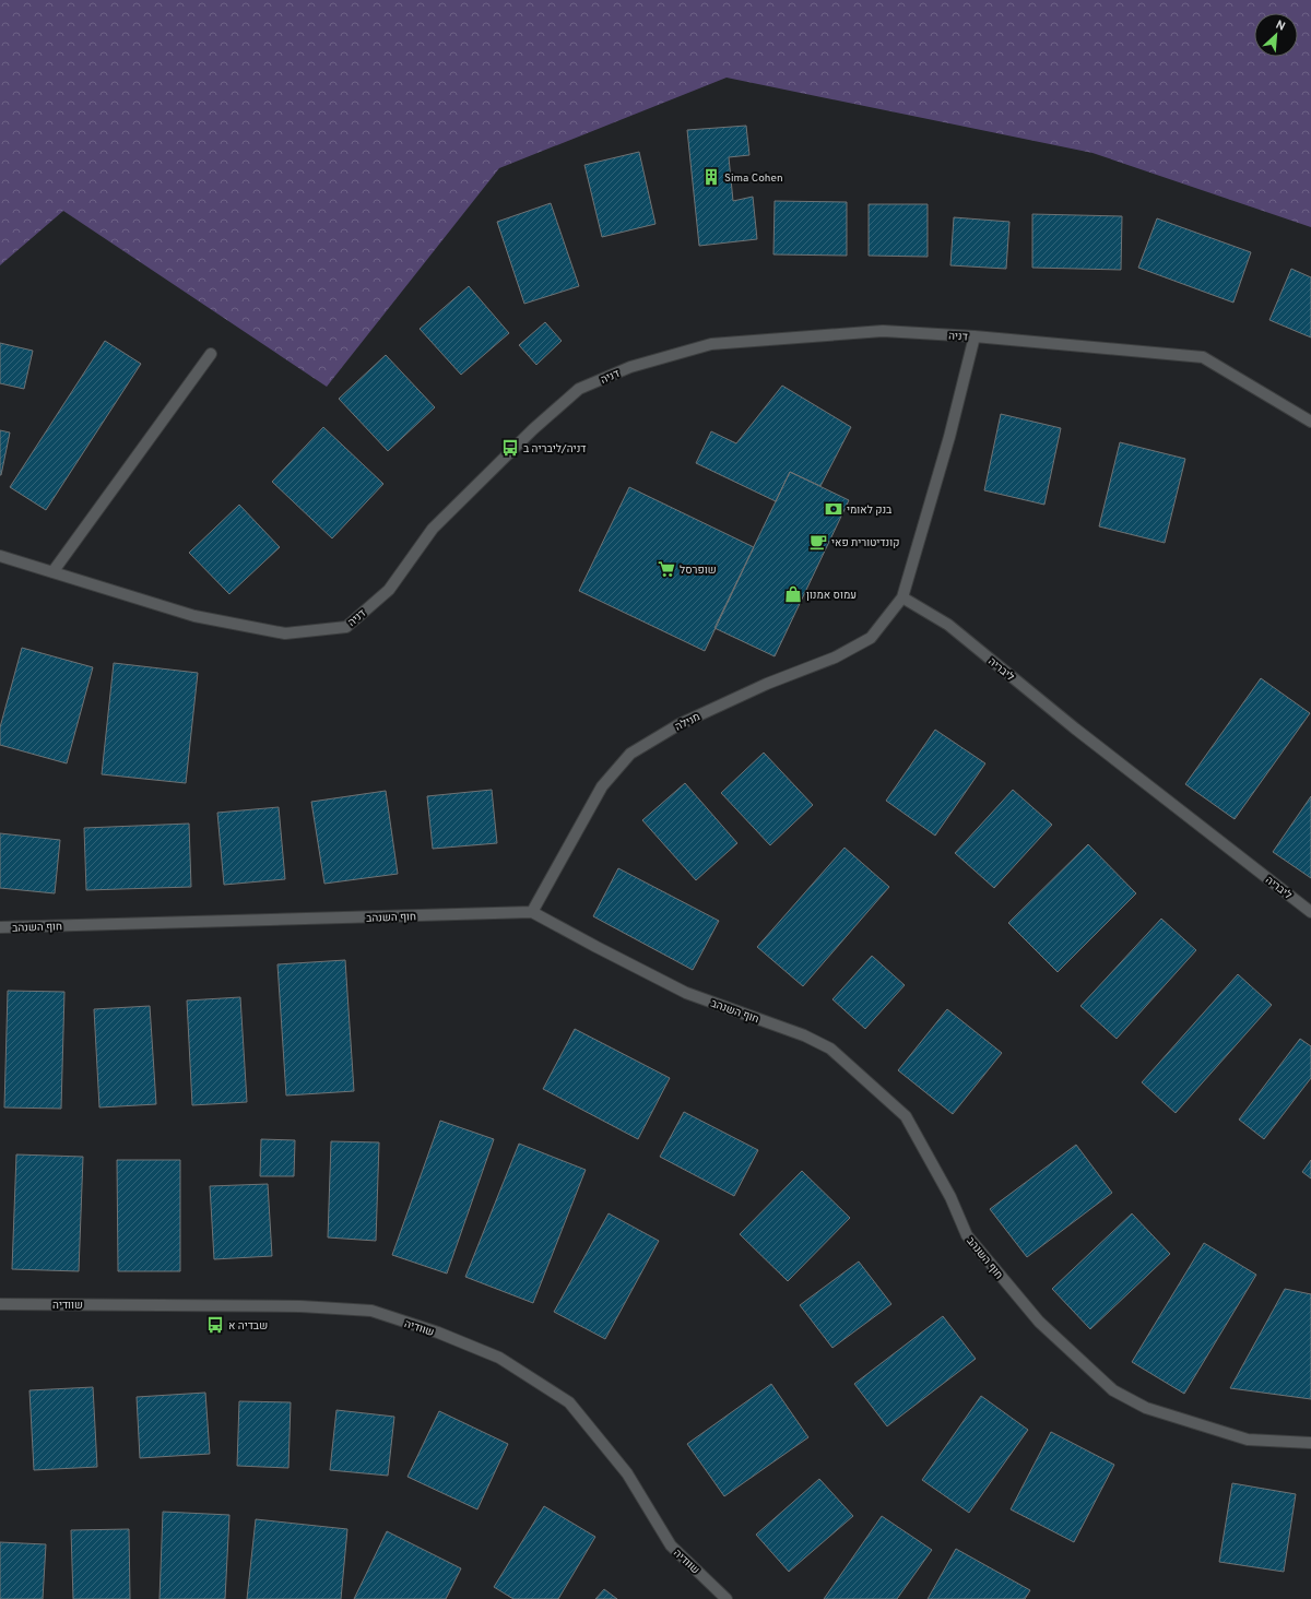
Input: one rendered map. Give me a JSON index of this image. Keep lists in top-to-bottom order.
{
  "streets": {
    "street": [
      "דניה",
      "ליבריה",
      "מנילה",
      "חוף השנהב",
      "שוודיה"
    ]
  },
  "crossings": [
    ["ליבריה", "מנילה"],
    ["מנילה", "חוף השנהב"]
  ],
  "places": {
    "building": ["Sima Cohen"],
    "bus stop": ["דניה/ליבריה ב", "שבדיה א"],
    "bank": ["בנק לאומי"],
    "cafe": ["קונדיטורית פאי"],
    "supermarket": ["שופרסל"],
    "shop": ["עמוס אמנון"]
  },
  "north": "top right"
}
